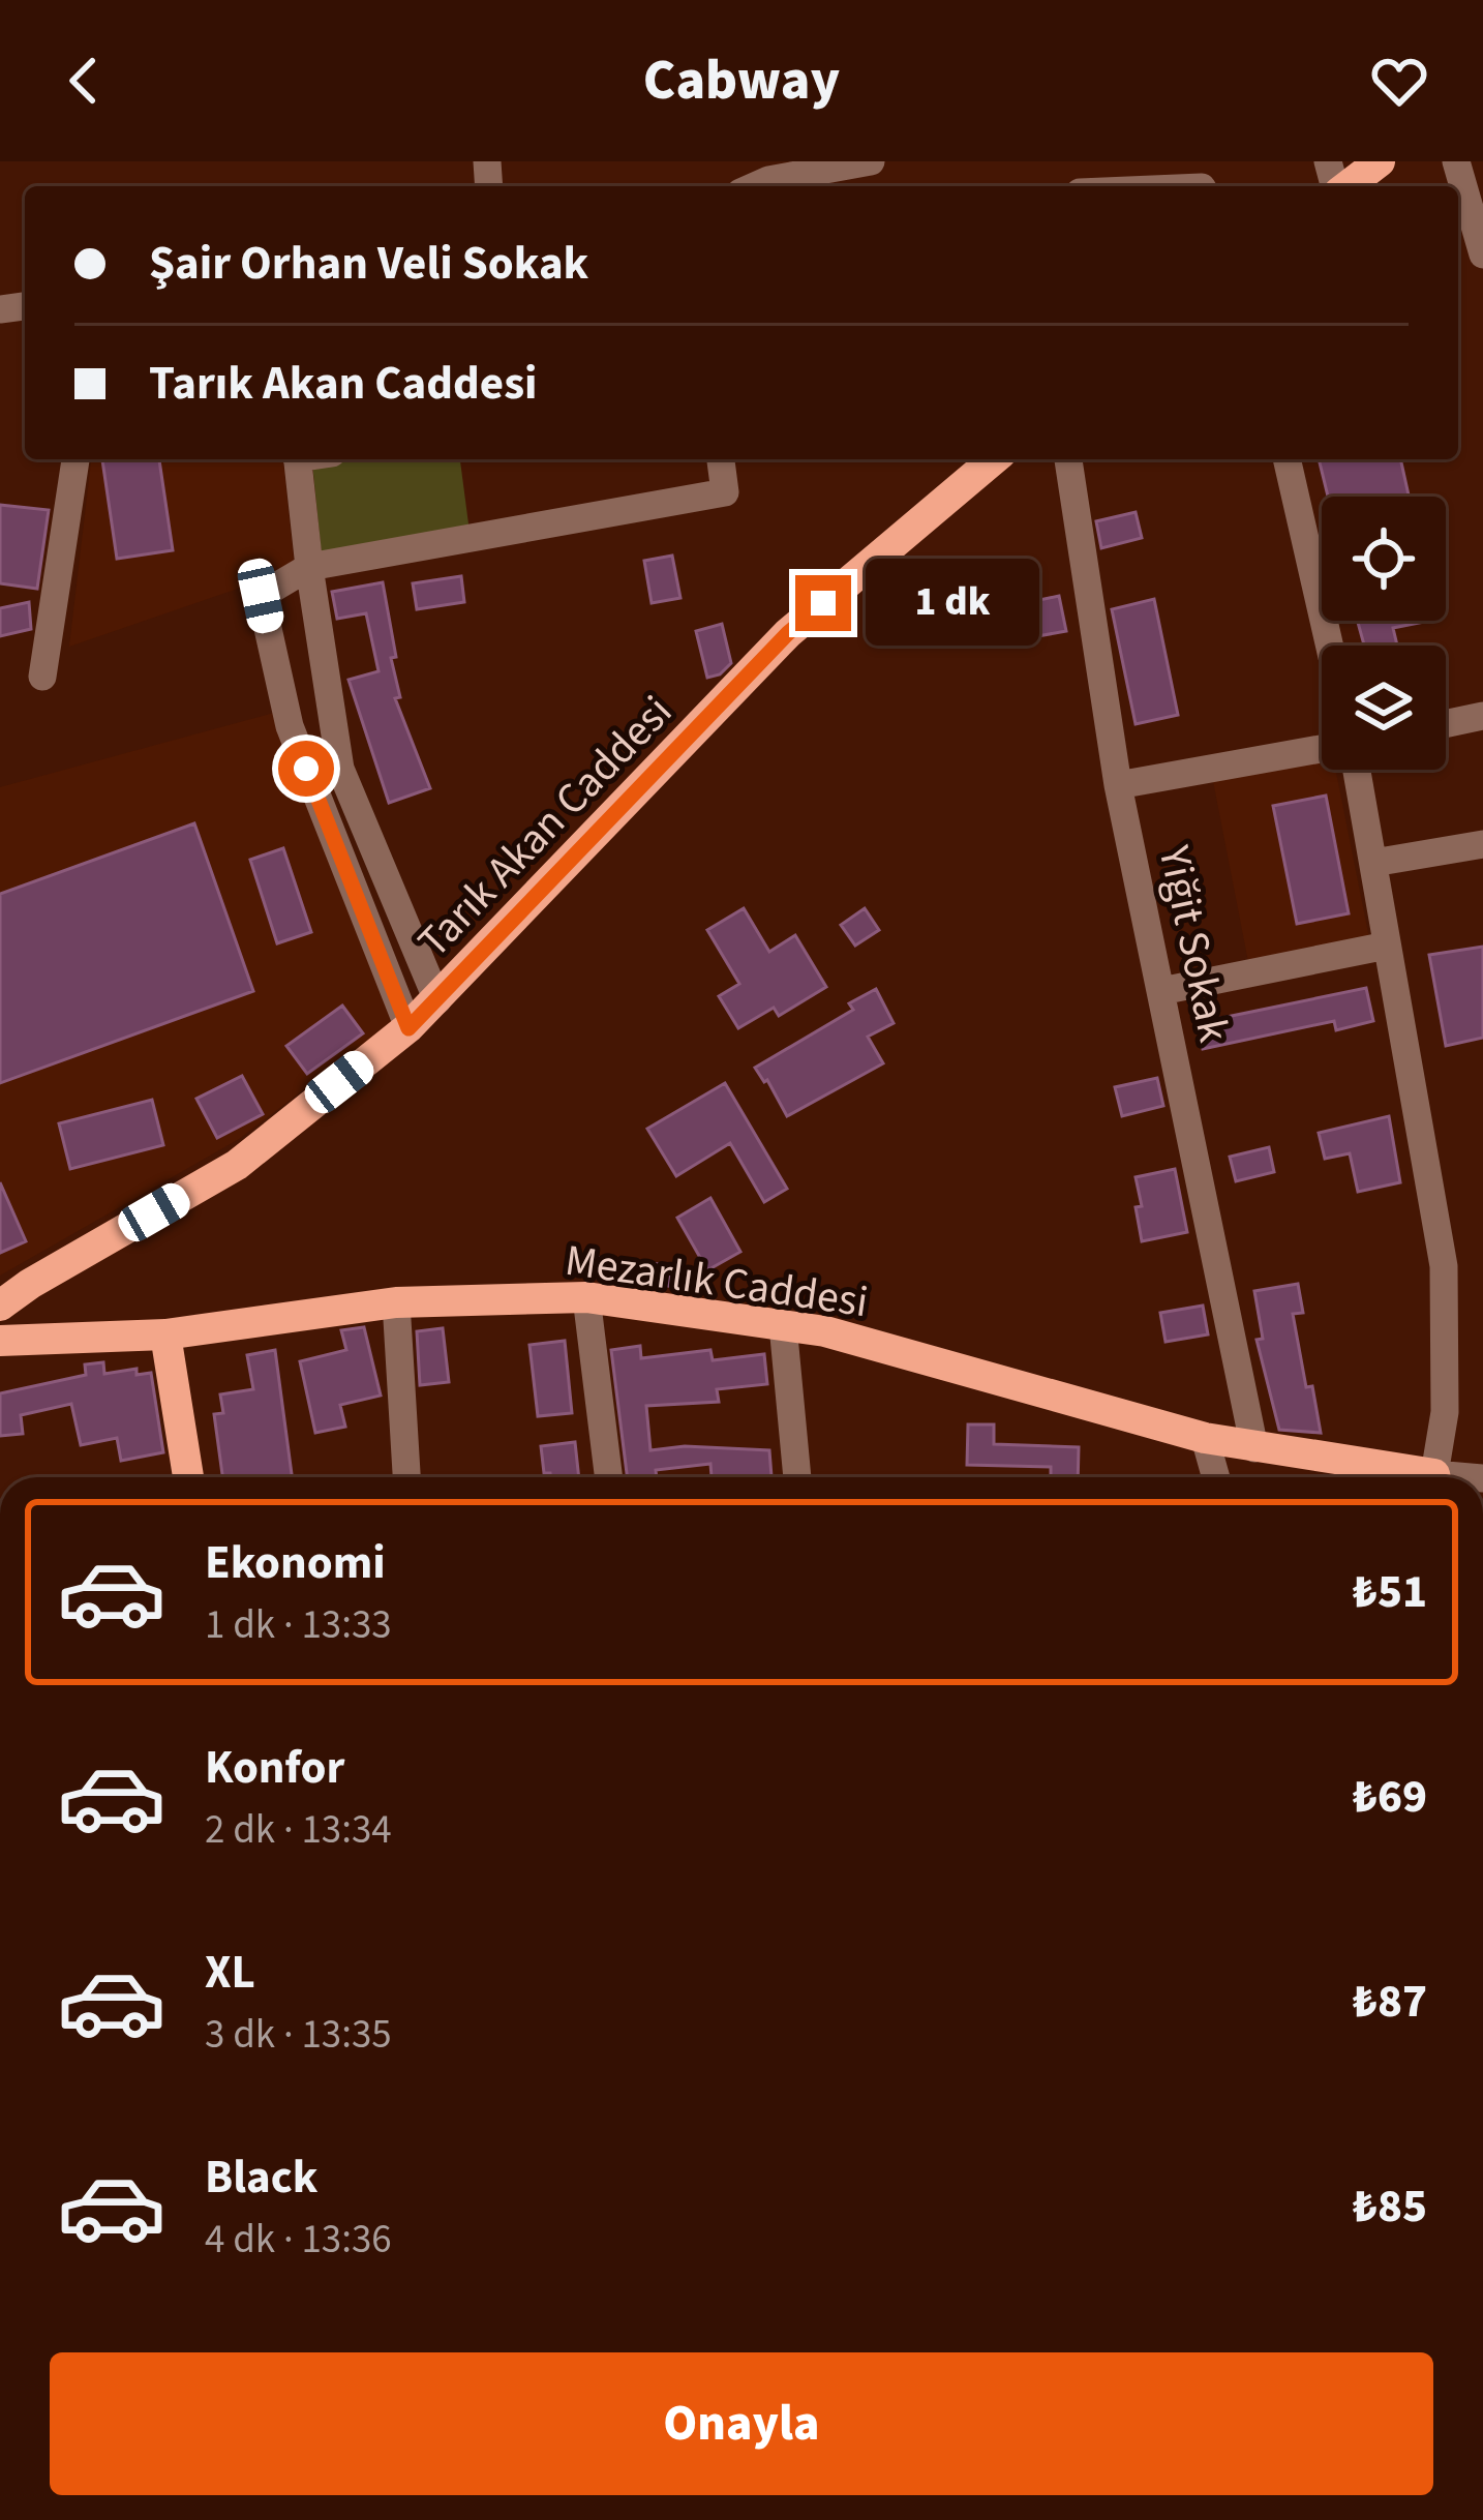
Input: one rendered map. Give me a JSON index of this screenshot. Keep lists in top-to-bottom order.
{
  "streets": {
    "main road": ["Tarık Akan Caddesi", "Mezarlık Caddesi"],
    "street": ["Yiğit Sokak"]
  },
  "crossings": [
    ["Yiğit Sokak", "Mezarlık Caddesi"]
  ],
  "page": {
    "header": "Cabway",
    "banner": ["Şair Orhan Veli Sokak", "Tarık Akan Caddesi"],
    "bubble": "1 dk",
    "list": [
      {
        "name": "Ekonomi",
        "note": "1 dk · 13:33",
        "value": "₺51"
      },
      {
        "name": "Konfor",
        "note": "2 dk · 13:34",
        "value": "₺69"
      },
      {
        "name": "XL",
        "note": "3 dk · 13:35",
        "value": "₺87"
      },
      {
        "name": "Black",
        "note": "4 dk · 13:36",
        "value": "₺85"
      }
    ],
    "buttons": "Onayla"
  }
}
